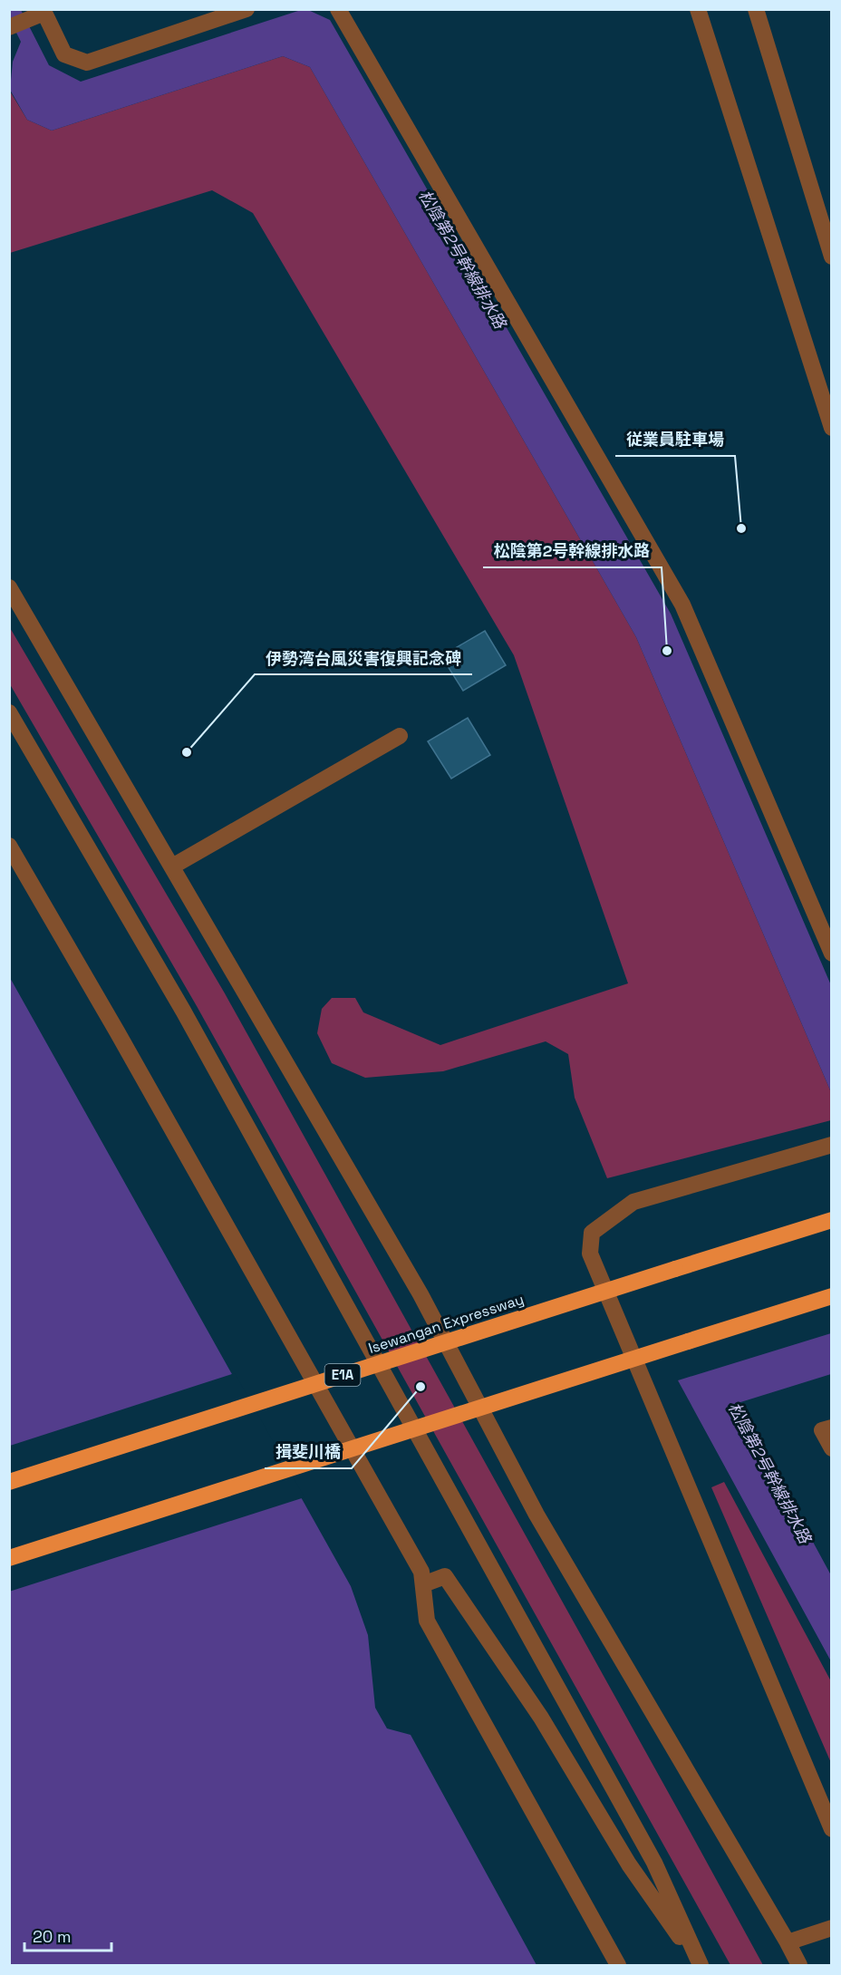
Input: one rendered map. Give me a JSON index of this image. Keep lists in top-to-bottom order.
{
  "streets": {
    "highway": ["Isewangan Expressway", "E1A"]
  },
  "water": ["松陰第2号幹線排水路"],
  "places": [
    "従業員駐車場",
    "松陰第2号幹線排水路",
    "伊勢湾台風災害復興記念碑",
    "揖斐川橋"
  ],
  "scale_bar": "20 m"
}
